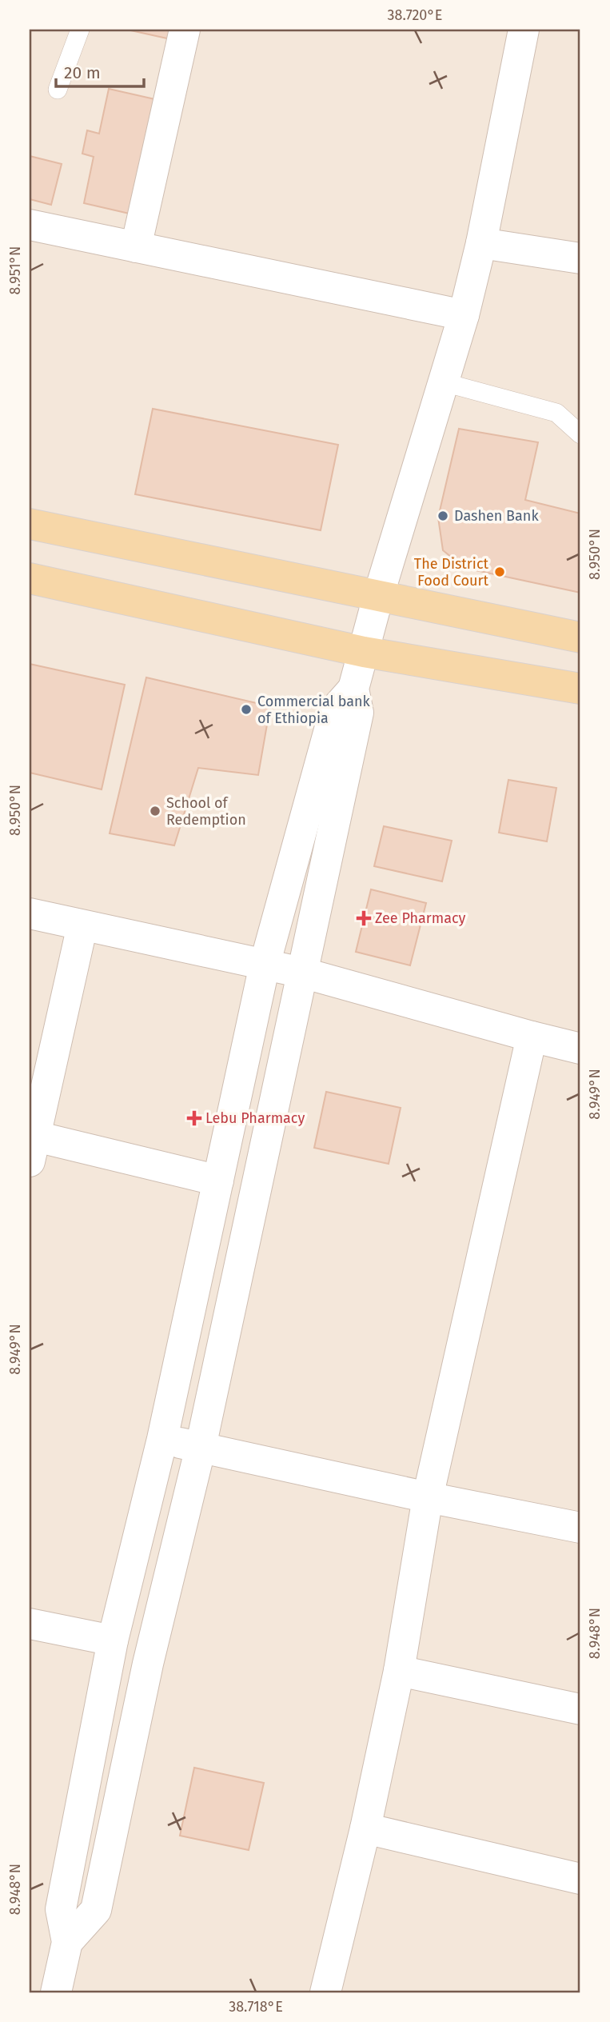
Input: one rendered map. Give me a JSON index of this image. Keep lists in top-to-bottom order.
{
  "places": {
    "other": [
      "Dashen Bank",
      "The District Food Court",
      "Commercial bank of Ethiopia",
      "School of Redemption"
    ],
    "health": ["Zee Pharmacy", "Lebu Pharmacy"]
  },
  "scale_bar": "20 m",
  "coordinates": [
    "38.720°E",
    "8.951°N",
    "8.950°N",
    "8.949°N",
    "8.948°N",
    "38.718°E"
  ]
}
